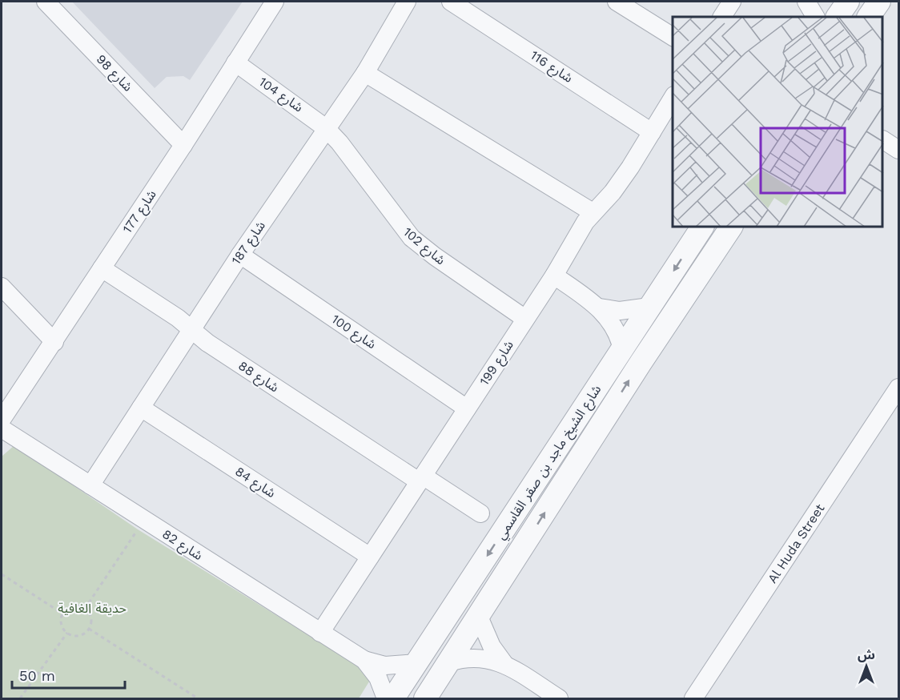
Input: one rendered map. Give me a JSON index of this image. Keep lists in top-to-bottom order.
{
  "streets": {
    "street": [
      "شارع 116",
      "شارع 98",
      "شارع 104",
      "شارع 177",
      "شارع 187",
      "شارع 102",
      "شارع 100",
      "شارع 199",
      "شارع 88",
      "شارع الشيخ ماجد بن صقر القاسمي",
      "شارع 84",
      "Al Huda Street",
      "شارع 82"
    ]
  },
  "crossings": [
    ["شارع 116", "شارع 199"],
    ["شارع 98", "شارع 177"],
    ["شارع 104", "شارع 177"],
    ["شارع 104", "شارع 187"],
    ["شارع 104", "شارع 102"],
    ["شارع 177", "شارع 88"],
    ["شارع 187", "شارع 102"],
    ["شارع 187", "شارع 100"],
    ["شارع 187", "شارع 88"],
    ["شارع 187", "شارع 84"],
    ["شارع 187", "شارع 82"],
    ["شارع 102", "شارع 199"],
    ["شارع 100", "شارع 199"],
    ["شارع 199", "شارع 88"],
    ["شارع 199", "شارع 84"],
    ["شارع 199", "شارع 82"],
    ["شارع الشيخ ماجد بن صقر القاسمي", "شارع 82"]
  ],
  "parks": ["حديقة الغافية"],
  "scale_bar": "50 m",
  "north": "top"
}
